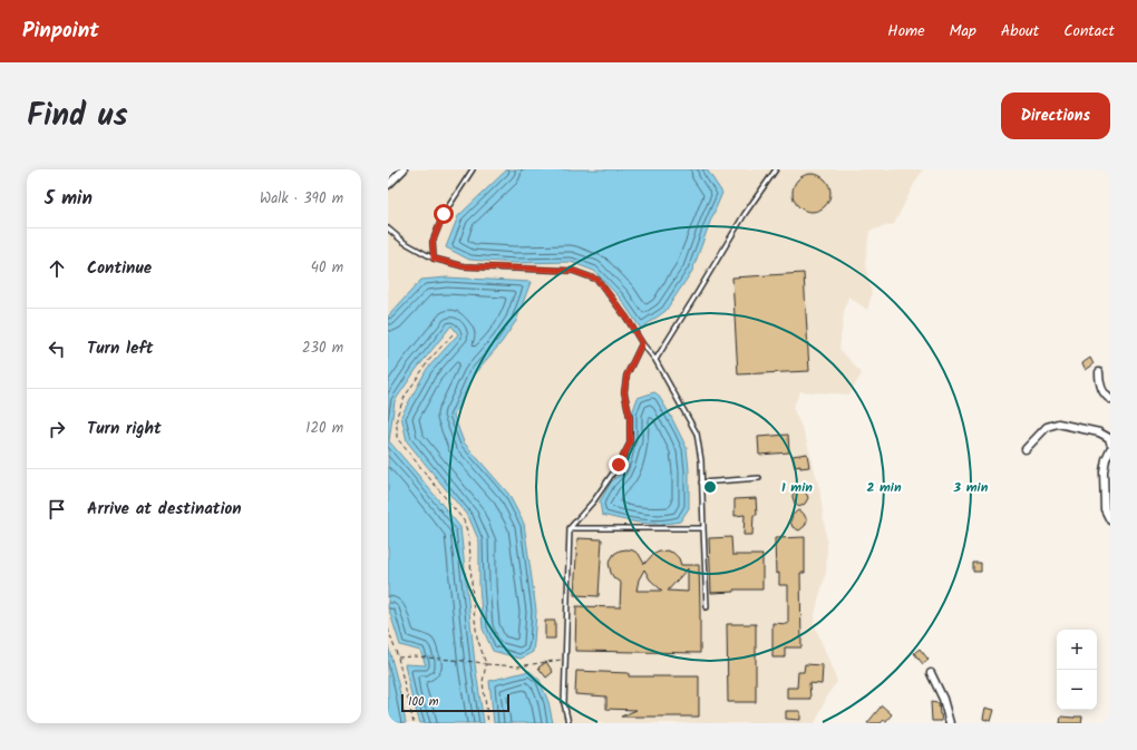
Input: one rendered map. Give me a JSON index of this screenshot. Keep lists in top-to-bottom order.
{
  "scale_bar": "100 m",
  "page": {
    "header": "Pinpoint",
    "nav": [
      "Home",
      "Map",
      "About",
      "Contact"
    ],
    "title": "Find us",
    "buttons": "Directions",
    "heading": ["5 min", "Walk · 390 m"],
    "list": [
      ["Continue", "40 m"],
      ["Turn left", "230 m"],
      ["Turn right", "120 m"],
      "Arrive at destination"
    ],
    "map_buttons": ["+", "−"],
    "scale": "100 m"
  },
  "rings": ["1 min", "2 min", "3 min"]
}
